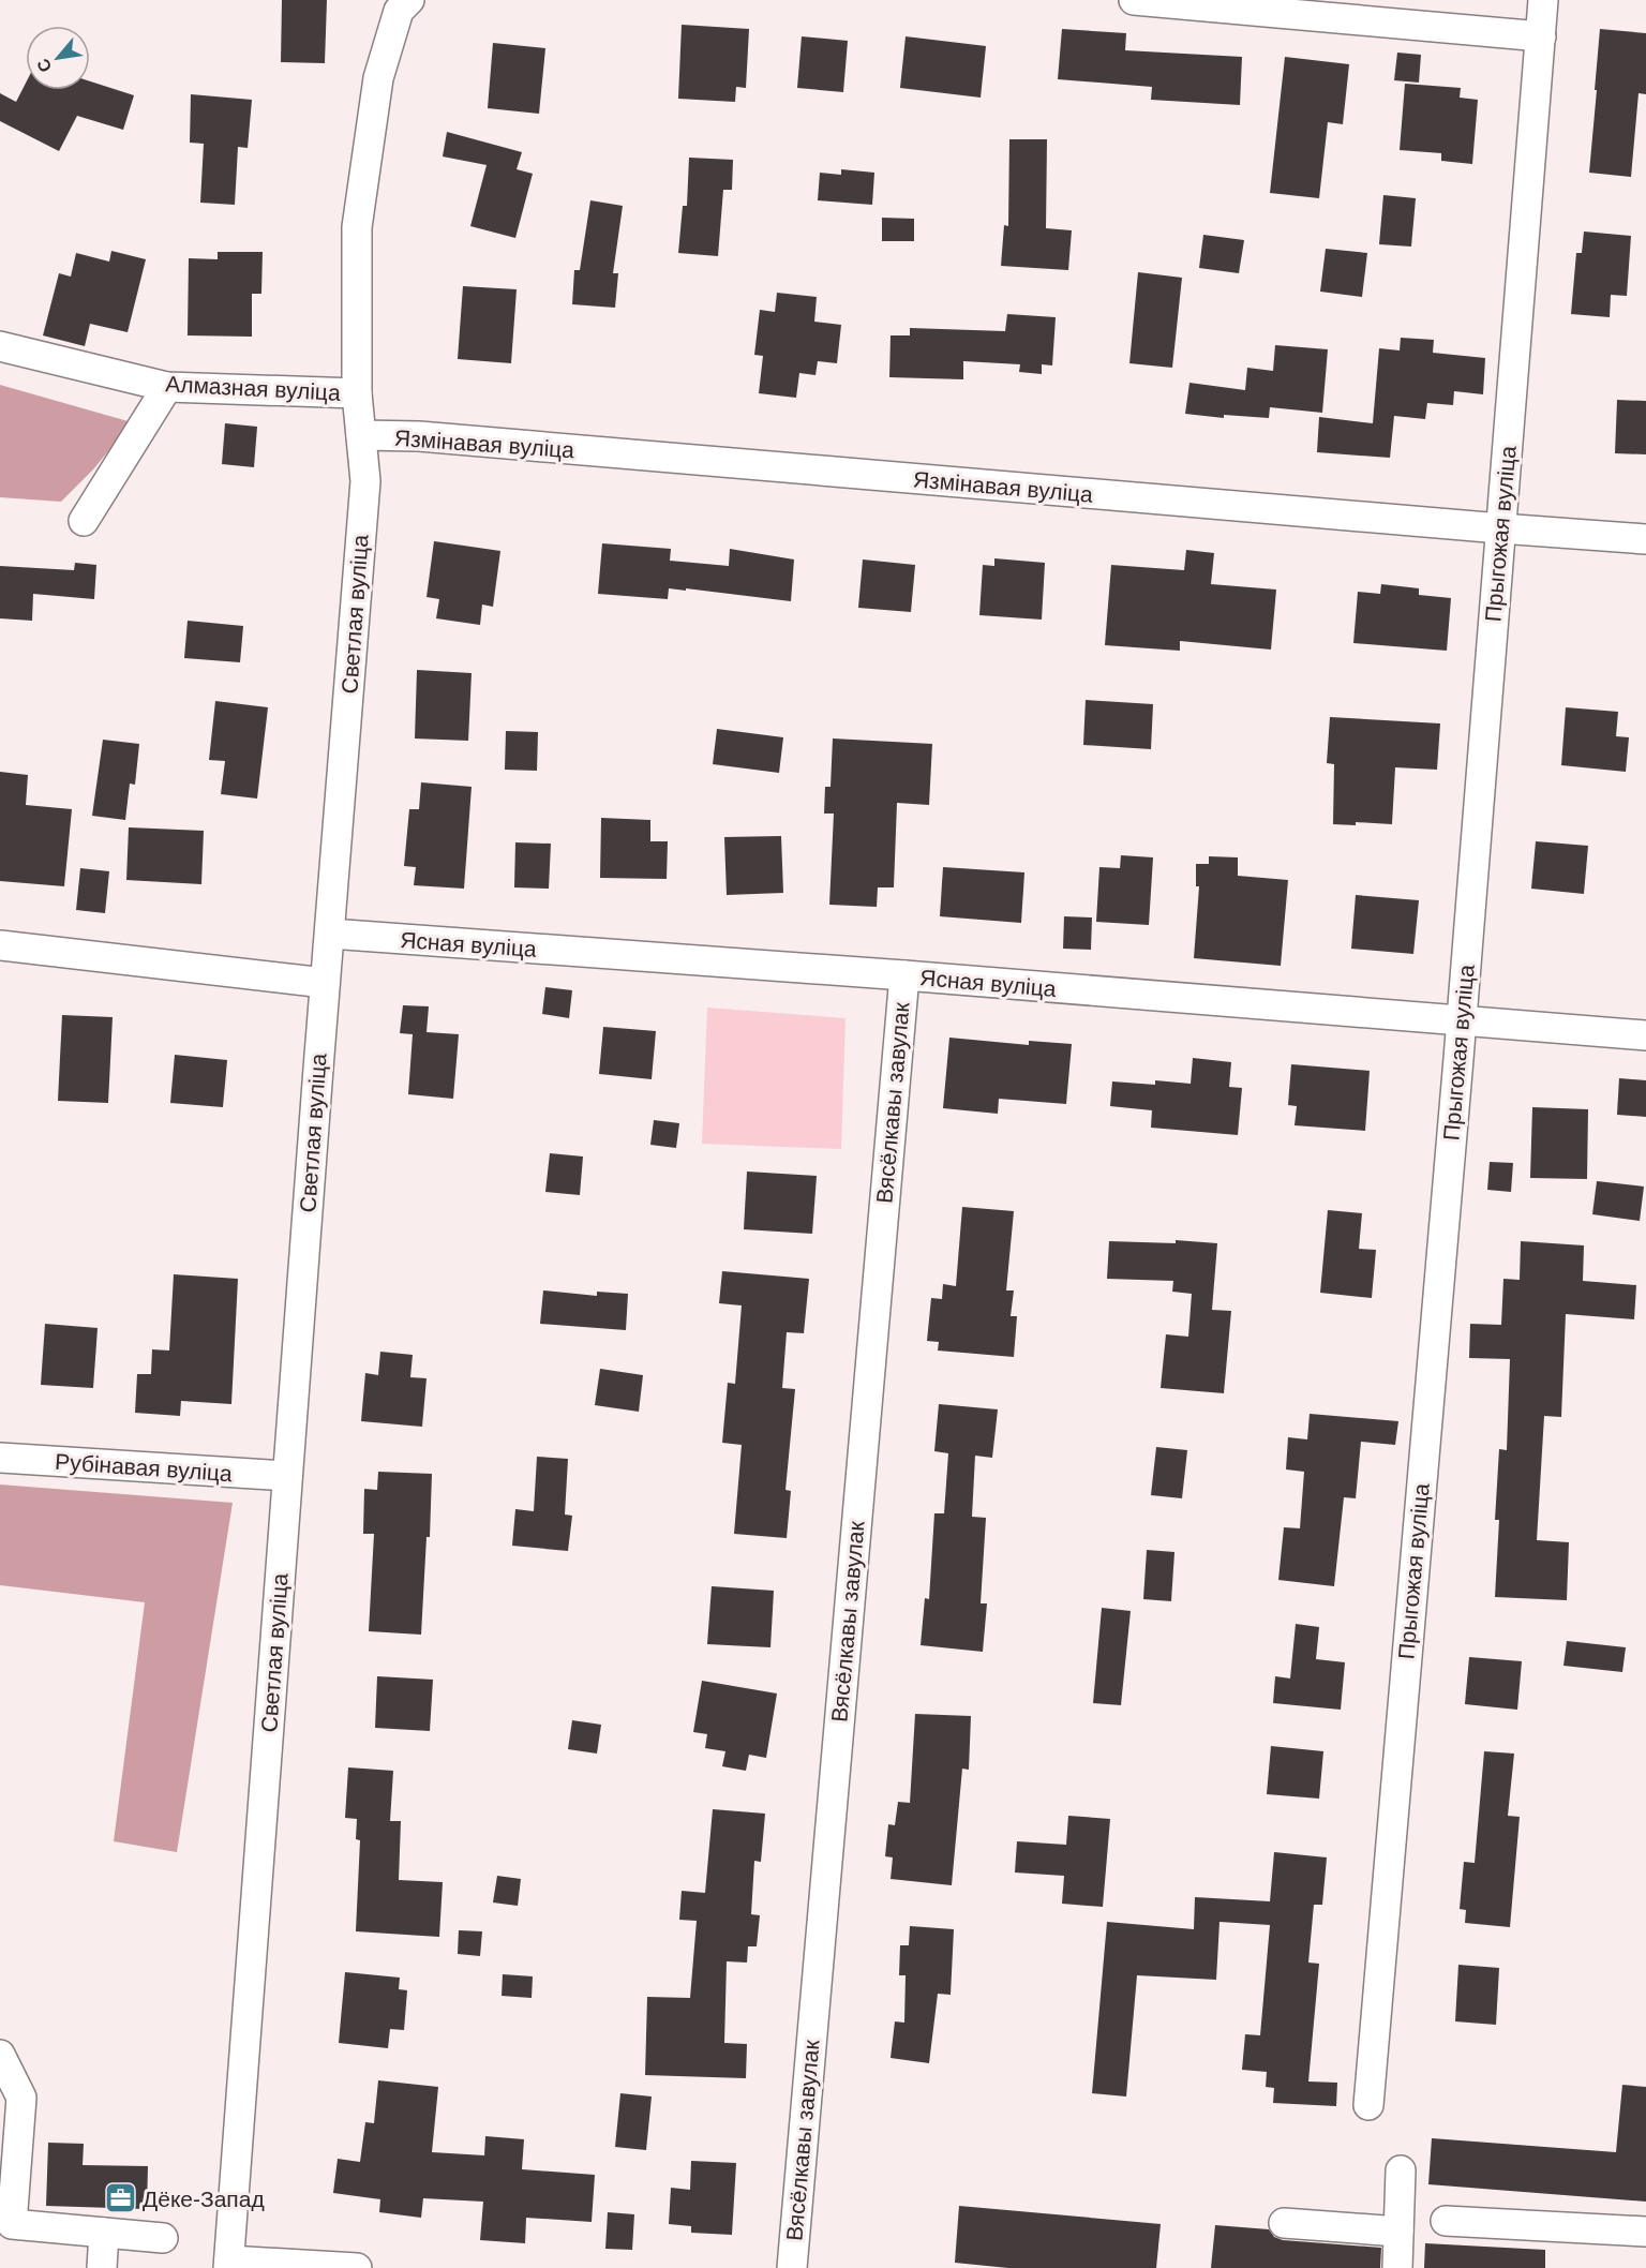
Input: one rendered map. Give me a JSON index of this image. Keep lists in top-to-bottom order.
{
  "streets": {
    "street": [
      "Алмазная вуліца",
      "Язмінавая вуліца",
      "Прыгожая вуліца",
      "Светлая вуліца",
      "Ясная вуліца",
      "Вясёлкавы завулак",
      "Рубінавая вуліца"
    ]
  },
  "crossings": [
    ["Алмазная вуліца", "Светлая вуліца"],
    ["Язмінавая вуліца", "Прыгожая вуліца"],
    ["Язмінавая вуліца", "Светлая вуліца"],
    ["Прыгожая вуліца", "Ясная вуліца"],
    ["Светлая вуліца", "Ясная вуліца"],
    ["Светлая вуліца", "Рубінавая вуліца"],
    ["Ясная вуліца", "Вясёлкавы завулак"]
  ],
  "places": {
    "office": ["Дёке-Запад"]
  },
  "north": "bottom left"
}
